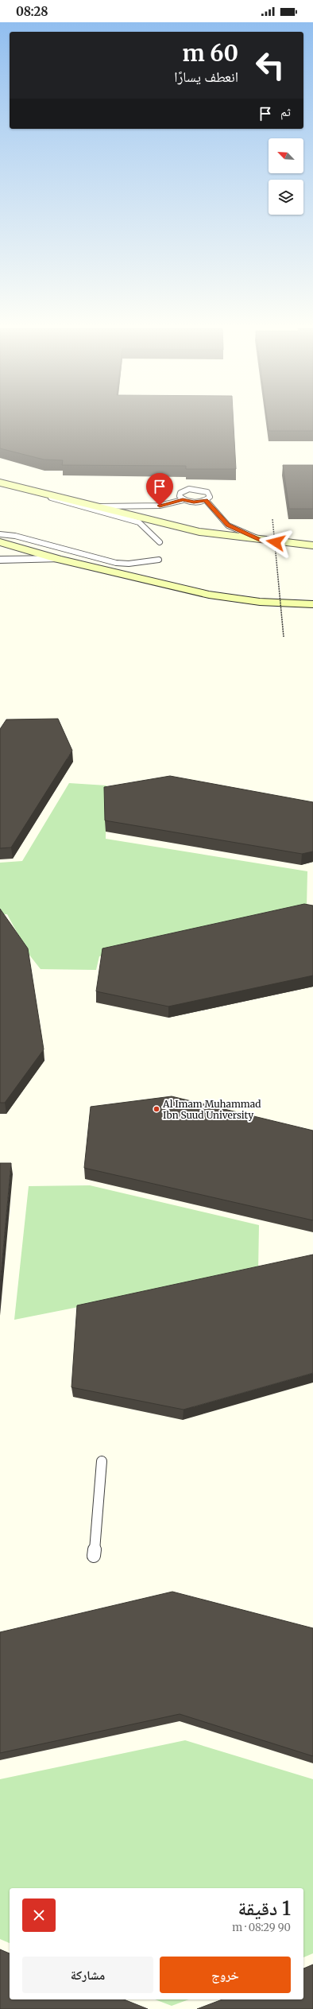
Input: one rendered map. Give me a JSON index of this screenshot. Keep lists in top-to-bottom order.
{
  "places": ["Al Imam Muhammad Ibn Suud University"],
  "north": "top left",
  "page": {
    "status": "08:28",
    "turn": ["60 m", "انعطف يسارًا"],
    "then": "ثم",
    "heading": ["1 دقيقة", "90 m · 08:29"],
    "buttons": ["خروج", "مشاركة"]
  }
}
